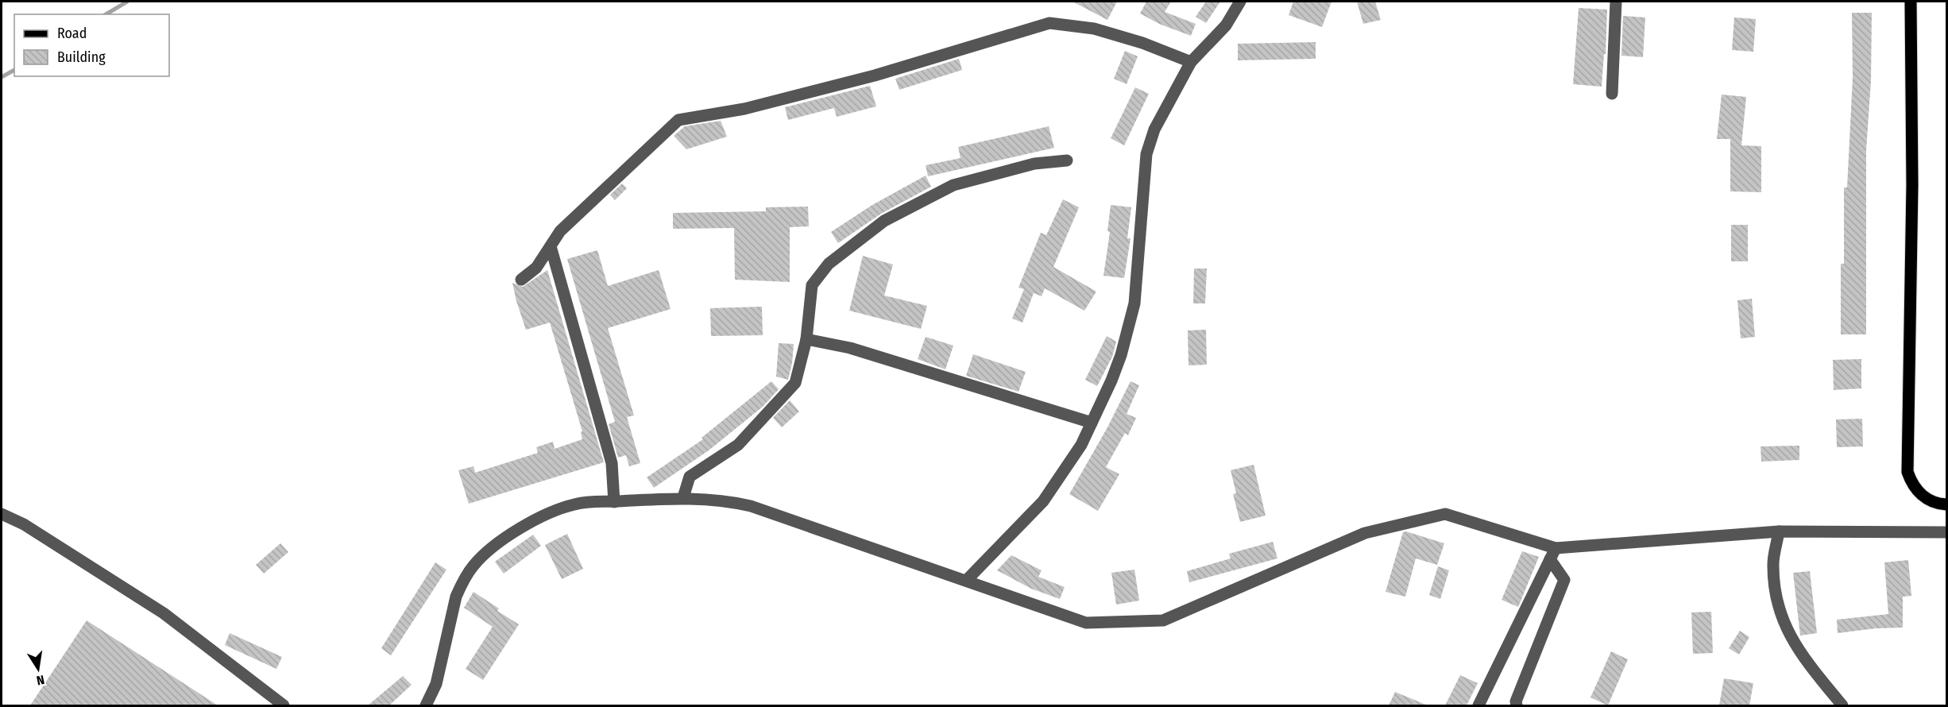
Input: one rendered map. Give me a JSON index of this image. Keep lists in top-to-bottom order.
{
  "legend": ["Road", "Building"],
  "north": "bottom"
}
